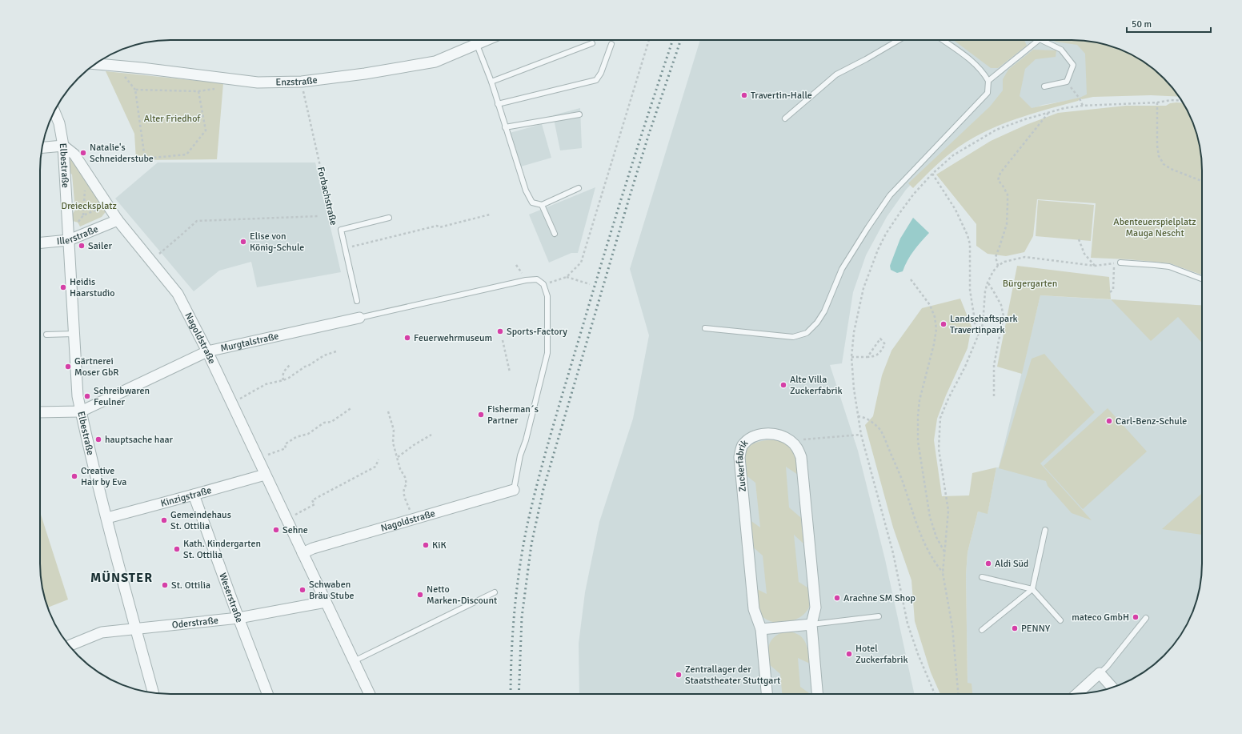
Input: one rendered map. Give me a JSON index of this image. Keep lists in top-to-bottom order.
{
  "streets": {
    "street": [
      "Enzstraße",
      "Elbestraße",
      "Illerstraße",
      "Nagoldstraße",
      "Murgtalstraße",
      "Zuckerfabrik",
      "Kinzigstraße",
      "Weserstraße",
      "Oderstraße"
    ],
    "path": ["Forbachstraße"]
  },
  "crossings": [
    ["Enzstraße", "Forbachstraße"],
    ["Elbestraße", "Illerstraße"],
    ["Elbestraße", "Nagoldstraße"],
    ["Elbestraße", "Murgtalstraße"],
    ["Elbestraße", "Kinzigstraße"],
    ["Elbestraße", "Oderstraße"],
    ["Illerstraße", "Nagoldstraße"],
    ["Nagoldstraße", "Murgtalstraße"],
    ["Nagoldstraße", "Kinzigstraße"],
    ["Nagoldstraße", "Oderstraße"],
    ["Kinzigstraße", "Weserstraße"],
    ["Weserstraße", "Oderstraße"]
  ],
  "districts": ["MÜNSTER"],
  "parks": [
    "Alter Friedhof",
    "Dreiecksplatz",
    "Abenteuerspielplatz Mauga Nescht",
    "Bürgergarten"
  ],
  "places": [
    "Travertin-Halle",
    "Natalie's Schneiderstube",
    "Elise von König-Schule",
    "Sailer",
    "Heidis Haarstudio",
    "Landschaftspark Travertinpark",
    "Sports-Factory",
    "Feuerwehrmuseum",
    "Gärtnerei Moser GbR",
    "Alte Villa Zuckerfabrik",
    "Schreibwaren Feulner",
    "Fisherman´s Partner",
    "Carl-Benz-Schule",
    "hauptsache haar",
    "Creative Hair by Eva",
    "Gemeindehaus St. Ottilia",
    "Sehne",
    "KiK",
    "Kath. Kindergarten St. Ottilia",
    "Aldi Süd",
    "St. Ottilia",
    "Schwaben Bräu Stube",
    "Netto Marken-Discount",
    "Arachne SM Shop",
    "mateco GmbH",
    "PENNY",
    "Hotel Zuckerfabrik",
    "Zentrallager der Staatstheater Stuttgart"
  ],
  "scale_bar": "50 m"
}
